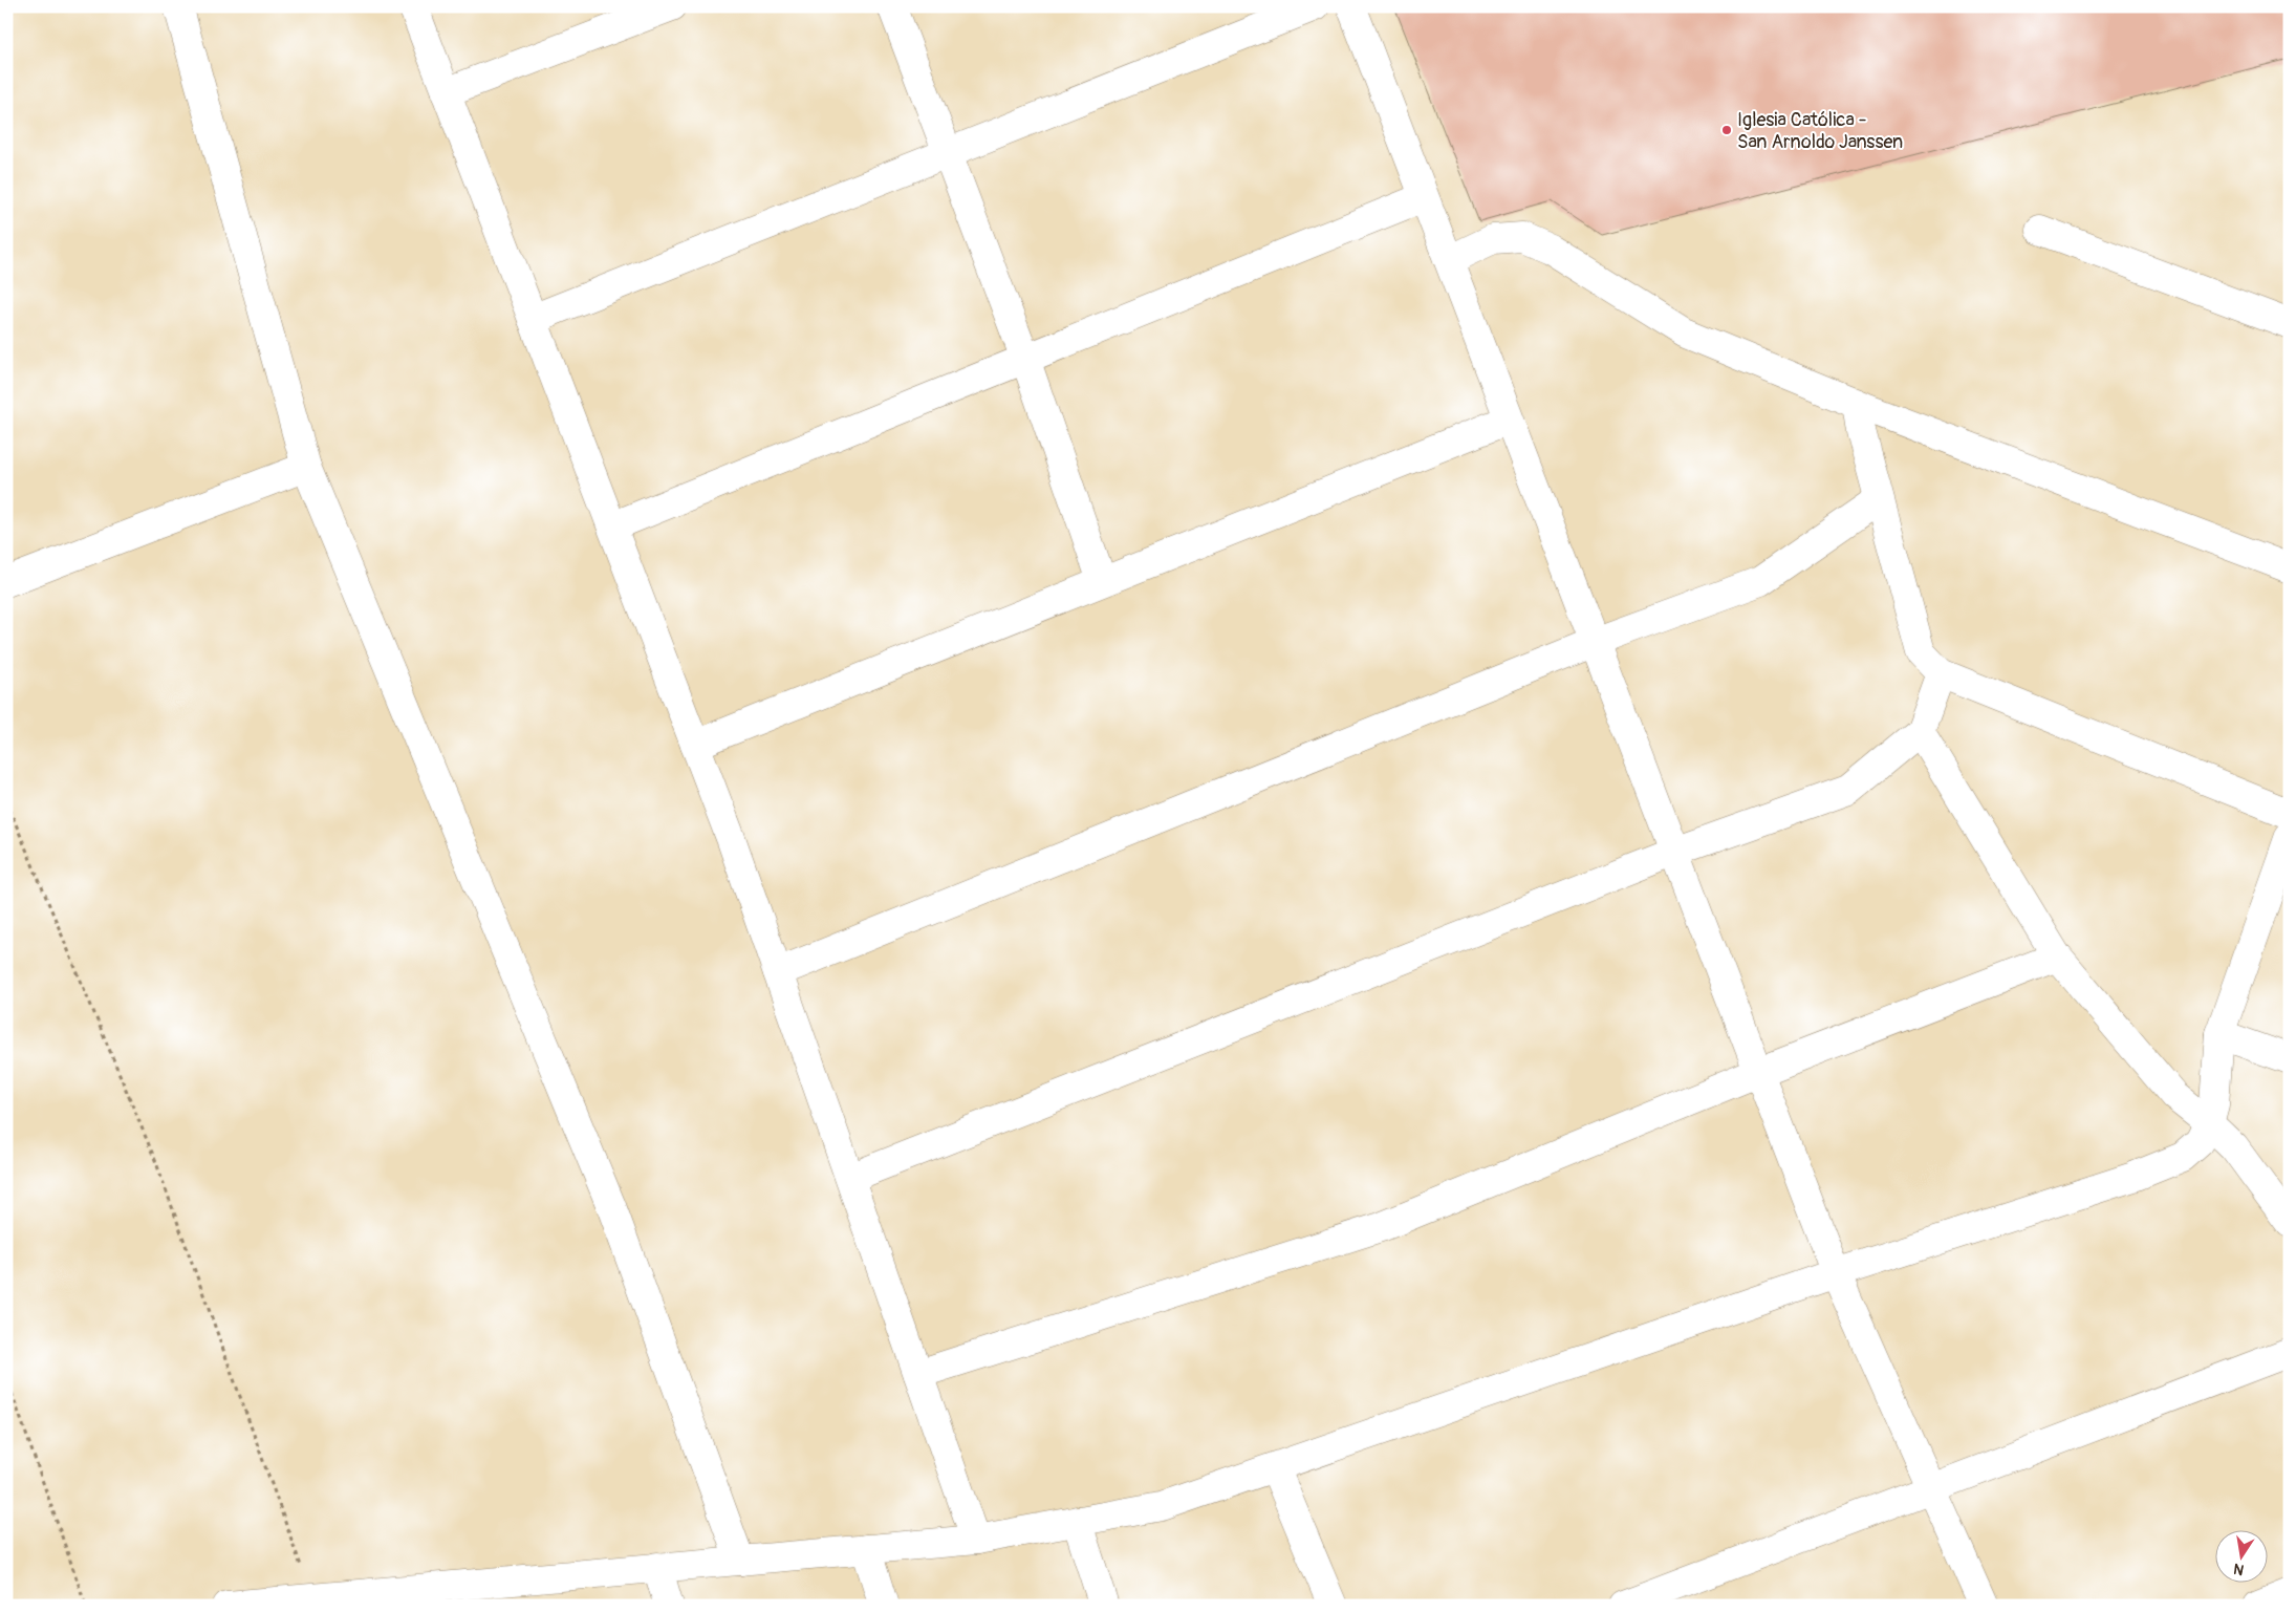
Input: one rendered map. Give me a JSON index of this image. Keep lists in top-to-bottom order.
{
  "places": ["Iglesia Católica - San Arnoldo Janssen"],
  "north": "bottom"
}
